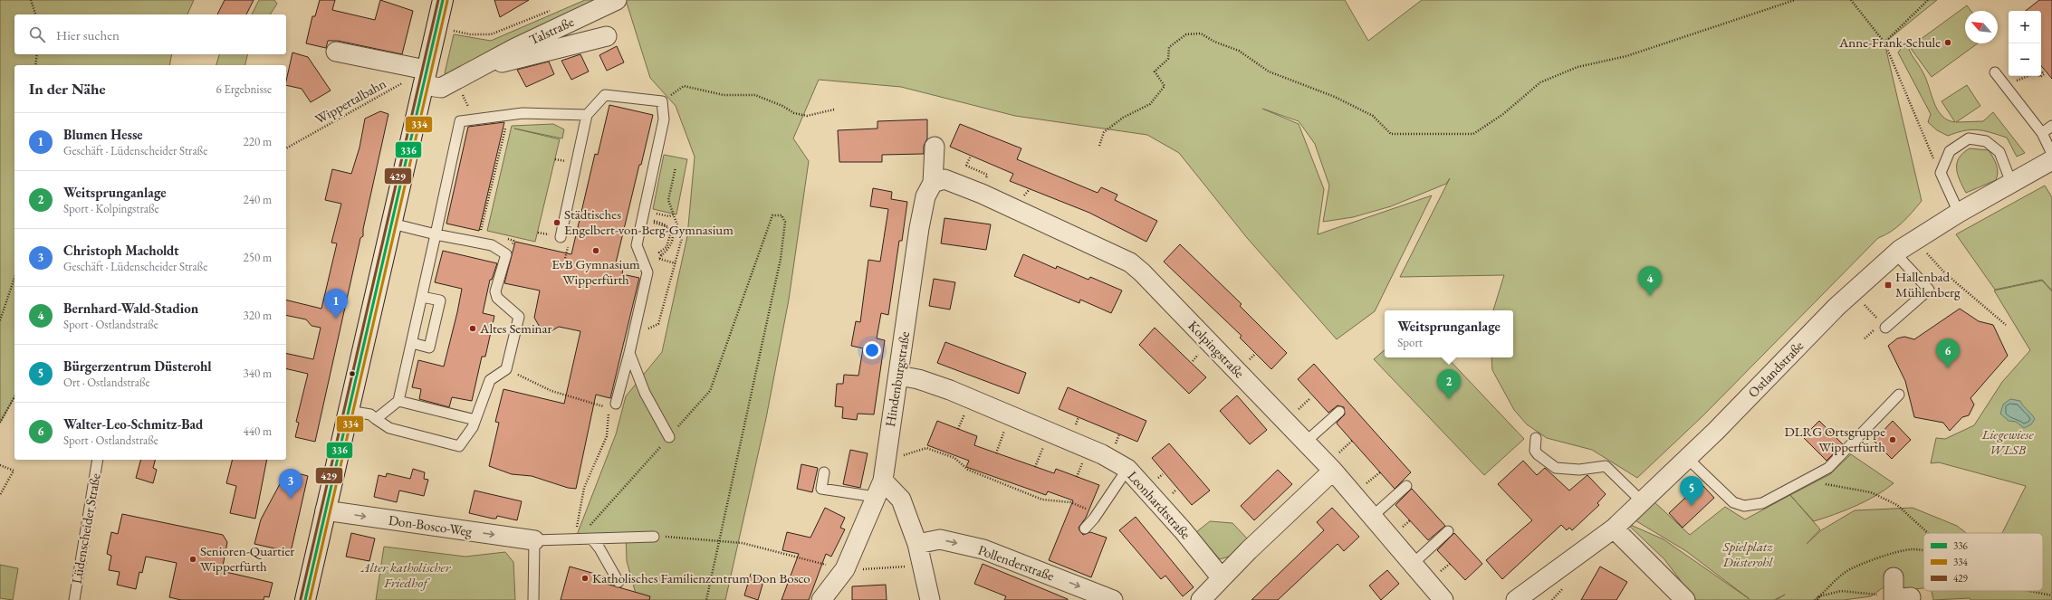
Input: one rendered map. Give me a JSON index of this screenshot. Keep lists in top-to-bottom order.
{
  "streets": {
    "street": [
      "Talstraße",
      "Kolpingstraße",
      "Ostlandstraße",
      "Hindenburgstraße",
      "Leonhardtstraße",
      "Don-Bosco-Weg",
      "Pollenderstraße"
    ],
    "lane": ["Lüdenscheider Straße"],
    "path": ["Wippertalbahn"]
  },
  "crossings": [
    ["Talstraße", "Wippertalbahn"],
    ["Kolpingstraße", "Hindenburgstraße"],
    ["Hindenburgstraße", "Leonhardtstraße"]
  ],
  "one_way": ["Pollenderstraße"],
  "parks": ["Liegewiese WLSB", "Spielplatz Düsterohl", "Alter katholischer Friedhof"],
  "places": {
    "other": [
      "Anne-Frank-Schule",
      "Städtisches Engelbert-von-Berg-Gymnasium",
      "EvB Gymnasium Wipperfürth",
      "Altes Seminar",
      "DLRG Ortsgruppe Wipperfürth",
      "Senioren-Quartier Wipperfürth",
      "Katholisches Familienzentrum Don Bosco"
    ],
    "transit": ["Hallenbad Mühlenberg"]
  },
  "lines": ["transit line 336", "transit line 429", "transit line 334"],
  "legend": ["336", "334", "429"],
  "north": "top left",
  "page": {
    "map_buttons": ["+", "−"],
    "search": "Hier suchen",
    "heading": ["In der Nähe", "6 Ergebnisse"],
    "list": [
      {
        "mark": "1",
        "name": "Blumen Hesse",
        "note": "Geschäft · Lüdenscheider Straße",
        "value": "220 m"
      },
      {
        "mark": "2",
        "name": "Weitsprunganlage",
        "note": "Sport · Kolpingstraße",
        "value": "240 m"
      },
      {
        "mark": "3",
        "name": "Christoph Macholdt",
        "note": "Geschäft · Lüdenscheider Straße",
        "value": "250 m"
      },
      {
        "mark": "4",
        "name": "Bernhard-Wald-Stadion",
        "note": "Sport · Ostlandstraße",
        "value": "320 m"
      },
      {
        "mark": "5",
        "name": "Bürgerzentrum Düsterohl",
        "note": "Ort · Ostlandstraße",
        "value": "340 m"
      },
      {
        "mark": "6",
        "name": "Walter-Leo-Schmitz-Bad",
        "note": "Sport · Ostlandstraße",
        "value": "440 m"
      }
    ],
    "pins": [
      "4",
      "1",
      "6",
      "2",
      "3",
      "5"
    ],
    "popup": ["Weitsprunganlage", "Sport"]
  }
}
